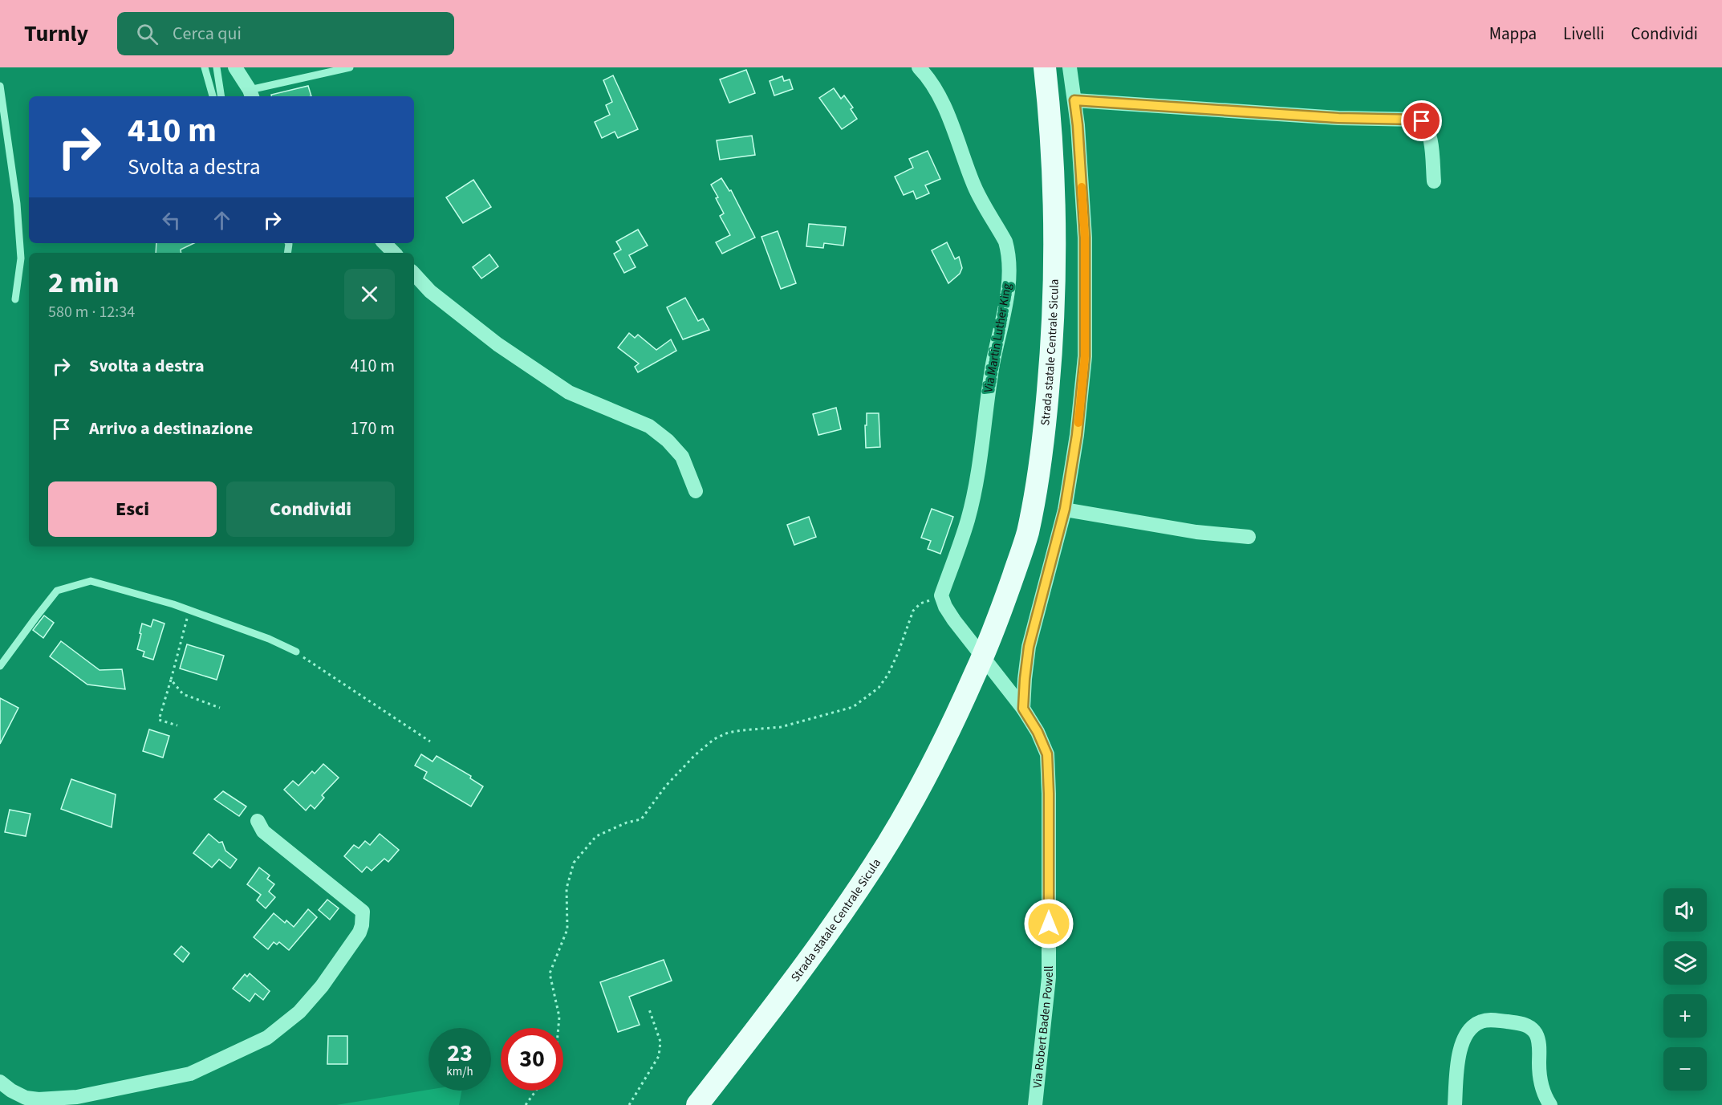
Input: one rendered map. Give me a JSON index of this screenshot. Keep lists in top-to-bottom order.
{
  "streets": {
    "main road": ["Strada statale Centrale Sicula"],
    "street": ["Via Martin Luther King", "Via Robert Baden Powell"]
  },
  "crossings": [
    ["Via Martin Luther King", "Via Robert Baden Powell"]
  ],
  "page": {
    "header": "Turnly",
    "search": "Cerca qui",
    "nav": ["Mappa", "Livelli", "Condividi"],
    "turn": ["410 m", "Svolta a destra"],
    "heading": ["2 min", "580 m · 12:34"],
    "list": [
      {
        "name": "Svolta a destra",
        "value": "410 m"
      },
      {
        "name": "Arrivo a destinazione",
        "value": "170 m"
      }
    ],
    "buttons": ["Esci", "Condividi"],
    "map_buttons": ["+", "−"],
    "speed": "23 km/h",
    "limit": "30"
  }
}
